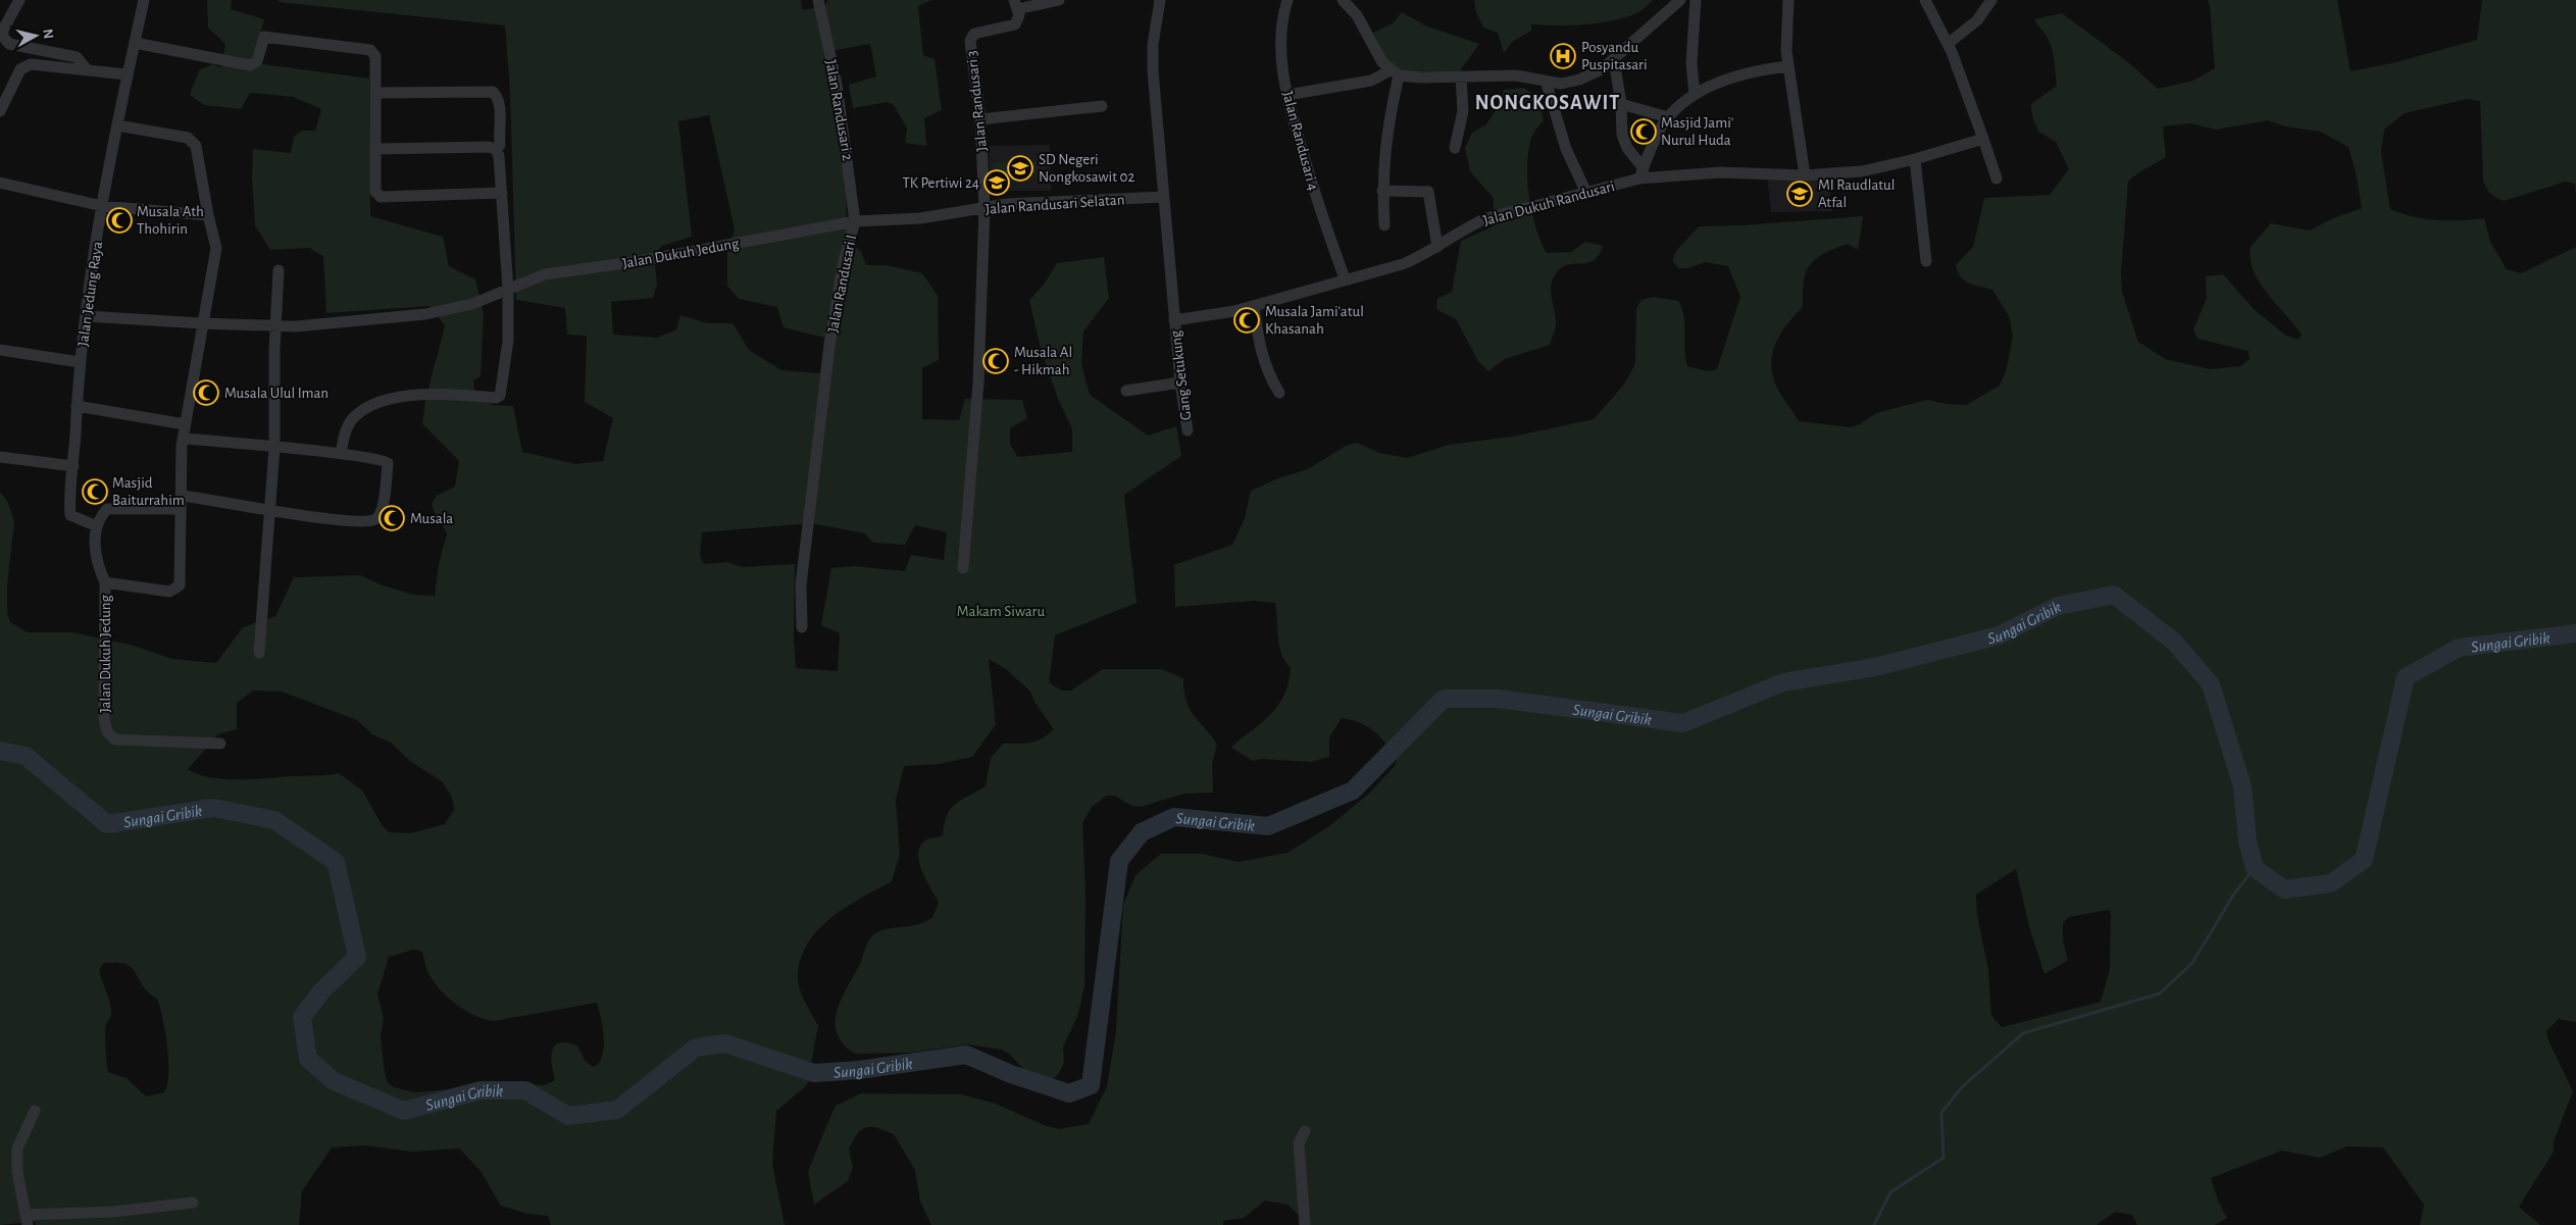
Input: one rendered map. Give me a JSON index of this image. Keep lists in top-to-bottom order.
{
  "streets": {
    "street": [
      "Jalan Randusari 3",
      "Jalan Randusari 2",
      "Jalan Randusari 4",
      "Jalan Dukuh Randusari",
      "Jalan Randusari Selatan",
      "Jalan Dukuh Jedung",
      "Jalan Randusari I",
      "Jalan Jedung Raya",
      "Gang Setukung"
    ]
  },
  "crossings": [
    ["Jalan Randusari 3", "Jalan Randusari Selatan"],
    ["Jalan Randusari 2", "Jalan Randusari Selatan"],
    ["Jalan Randusari 2", "Jalan Dukuh Jedung"],
    ["Jalan Randusari 2", "Jalan Randusari I"],
    ["Jalan Randusari 4", "Jalan Dukuh Randusari"],
    ["Jalan Dukuh Randusari", "Gang Setukung"],
    ["Jalan Randusari Selatan", "Jalan Dukuh Jedung"],
    ["Jalan Randusari Selatan", "Jalan Randusari I"],
    ["Jalan Dukuh Jedung", "Jalan Randusari I"],
    ["Jalan Dukuh Jedung", "Jalan Jedung Raya"]
  ],
  "districts": ["NONGKOSAWIT"],
  "water": ["Sungai Gribik"],
  "parks": ["Makam Siwaru"],
  "places": {
    "hospital": ["Posyandu Puspitasari"],
    "mosque": [
      "Masjid Jami' Nurul Huda",
      "Musala Ath Thohirin",
      "Musala Jami'atul Khasanah",
      "Musala Al - Hikmah",
      "Musala Ulul Iman",
      "Masjid Baiturrahim",
      "Musala"
    ],
    "school or university": ["SD Negeri Nongkosawit 02", "TK Pertiwi 24", "MI Raudlatul Atfal"]
  },
  "north": "right"
}
